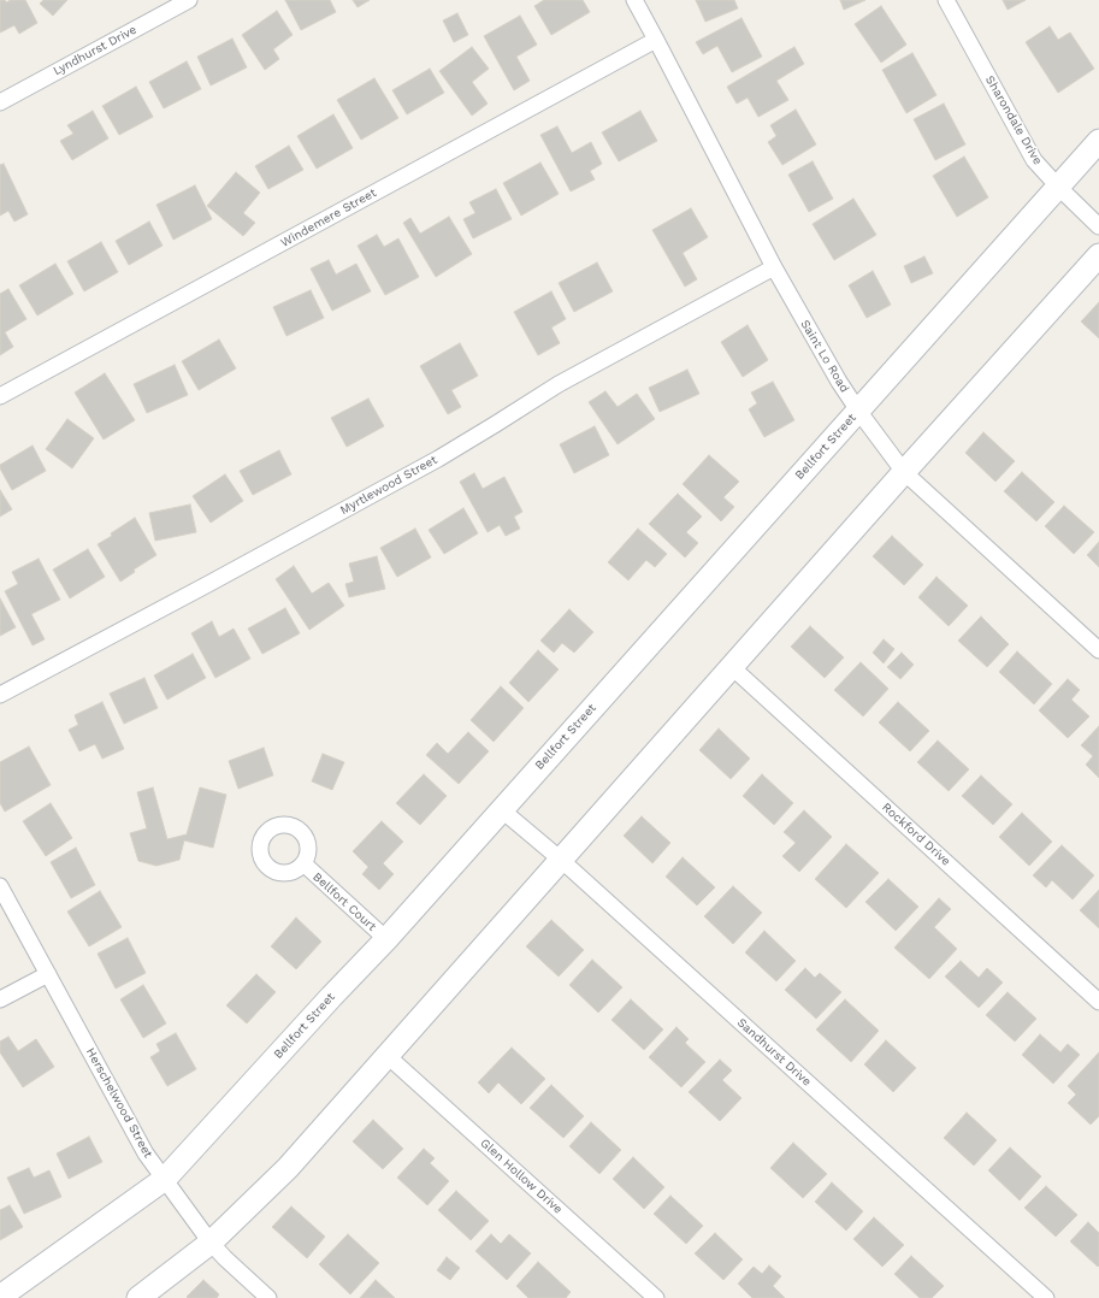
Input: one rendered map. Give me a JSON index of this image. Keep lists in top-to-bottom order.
{
  "streets": {
    "main road": ["Bellfort Street"],
    "street": [
      "Lyndhurst Drive",
      "Sharondale Drive",
      "Windemere Street",
      "Saint Lo Road",
      "Myrtlewood Street",
      "Rockford Drive",
      "Bellfort Court",
      "Sandhurst Drive",
      "Herschelwood Street",
      "Glen Hollow Drive"
    ]
  },
  "crossings": [
    ["Sharondale Drive", "Bellfort Street"],
    ["Windemere Street", "Saint Lo Road"],
    ["Saint Lo Road", "Bellfort Street"],
    ["Saint Lo Road", "Myrtlewood Street"],
    ["Bellfort Street", "Bellfort Court"],
    ["Bellfort Street", "Sandhurst Drive"],
    ["Bellfort Street", "Herschelwood Street"]
  ]
}
